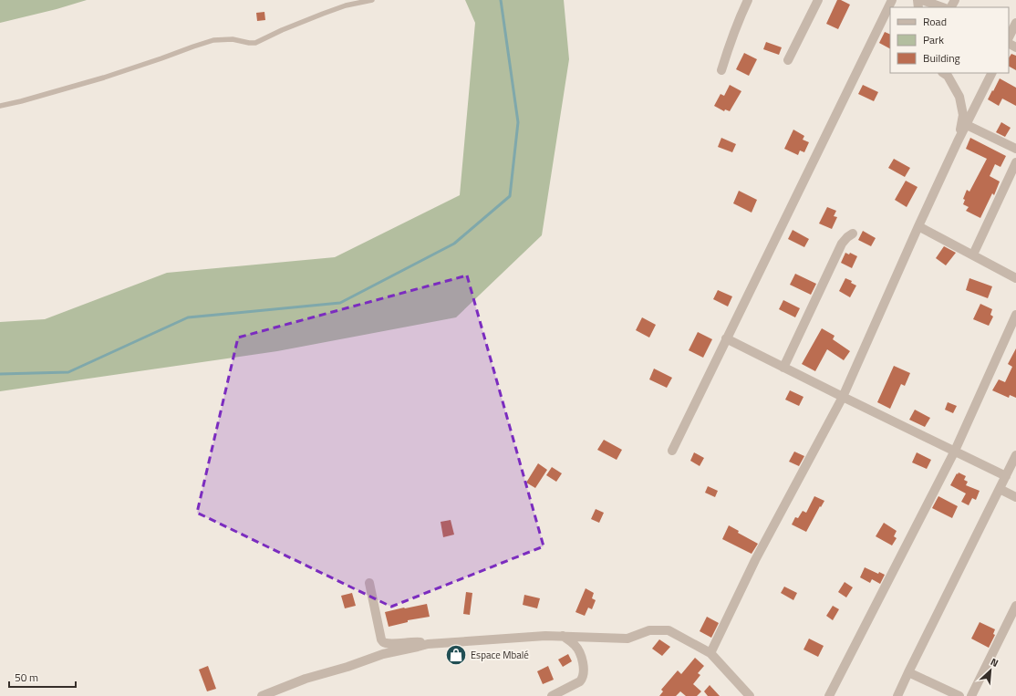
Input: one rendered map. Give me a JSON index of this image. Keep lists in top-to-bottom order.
{
  "places": {
    "shop": ["Espace Mbalé"]
  },
  "legend": ["Road", "Park", "Building"],
  "scale_bar": "50 m",
  "north": "top right"
}
